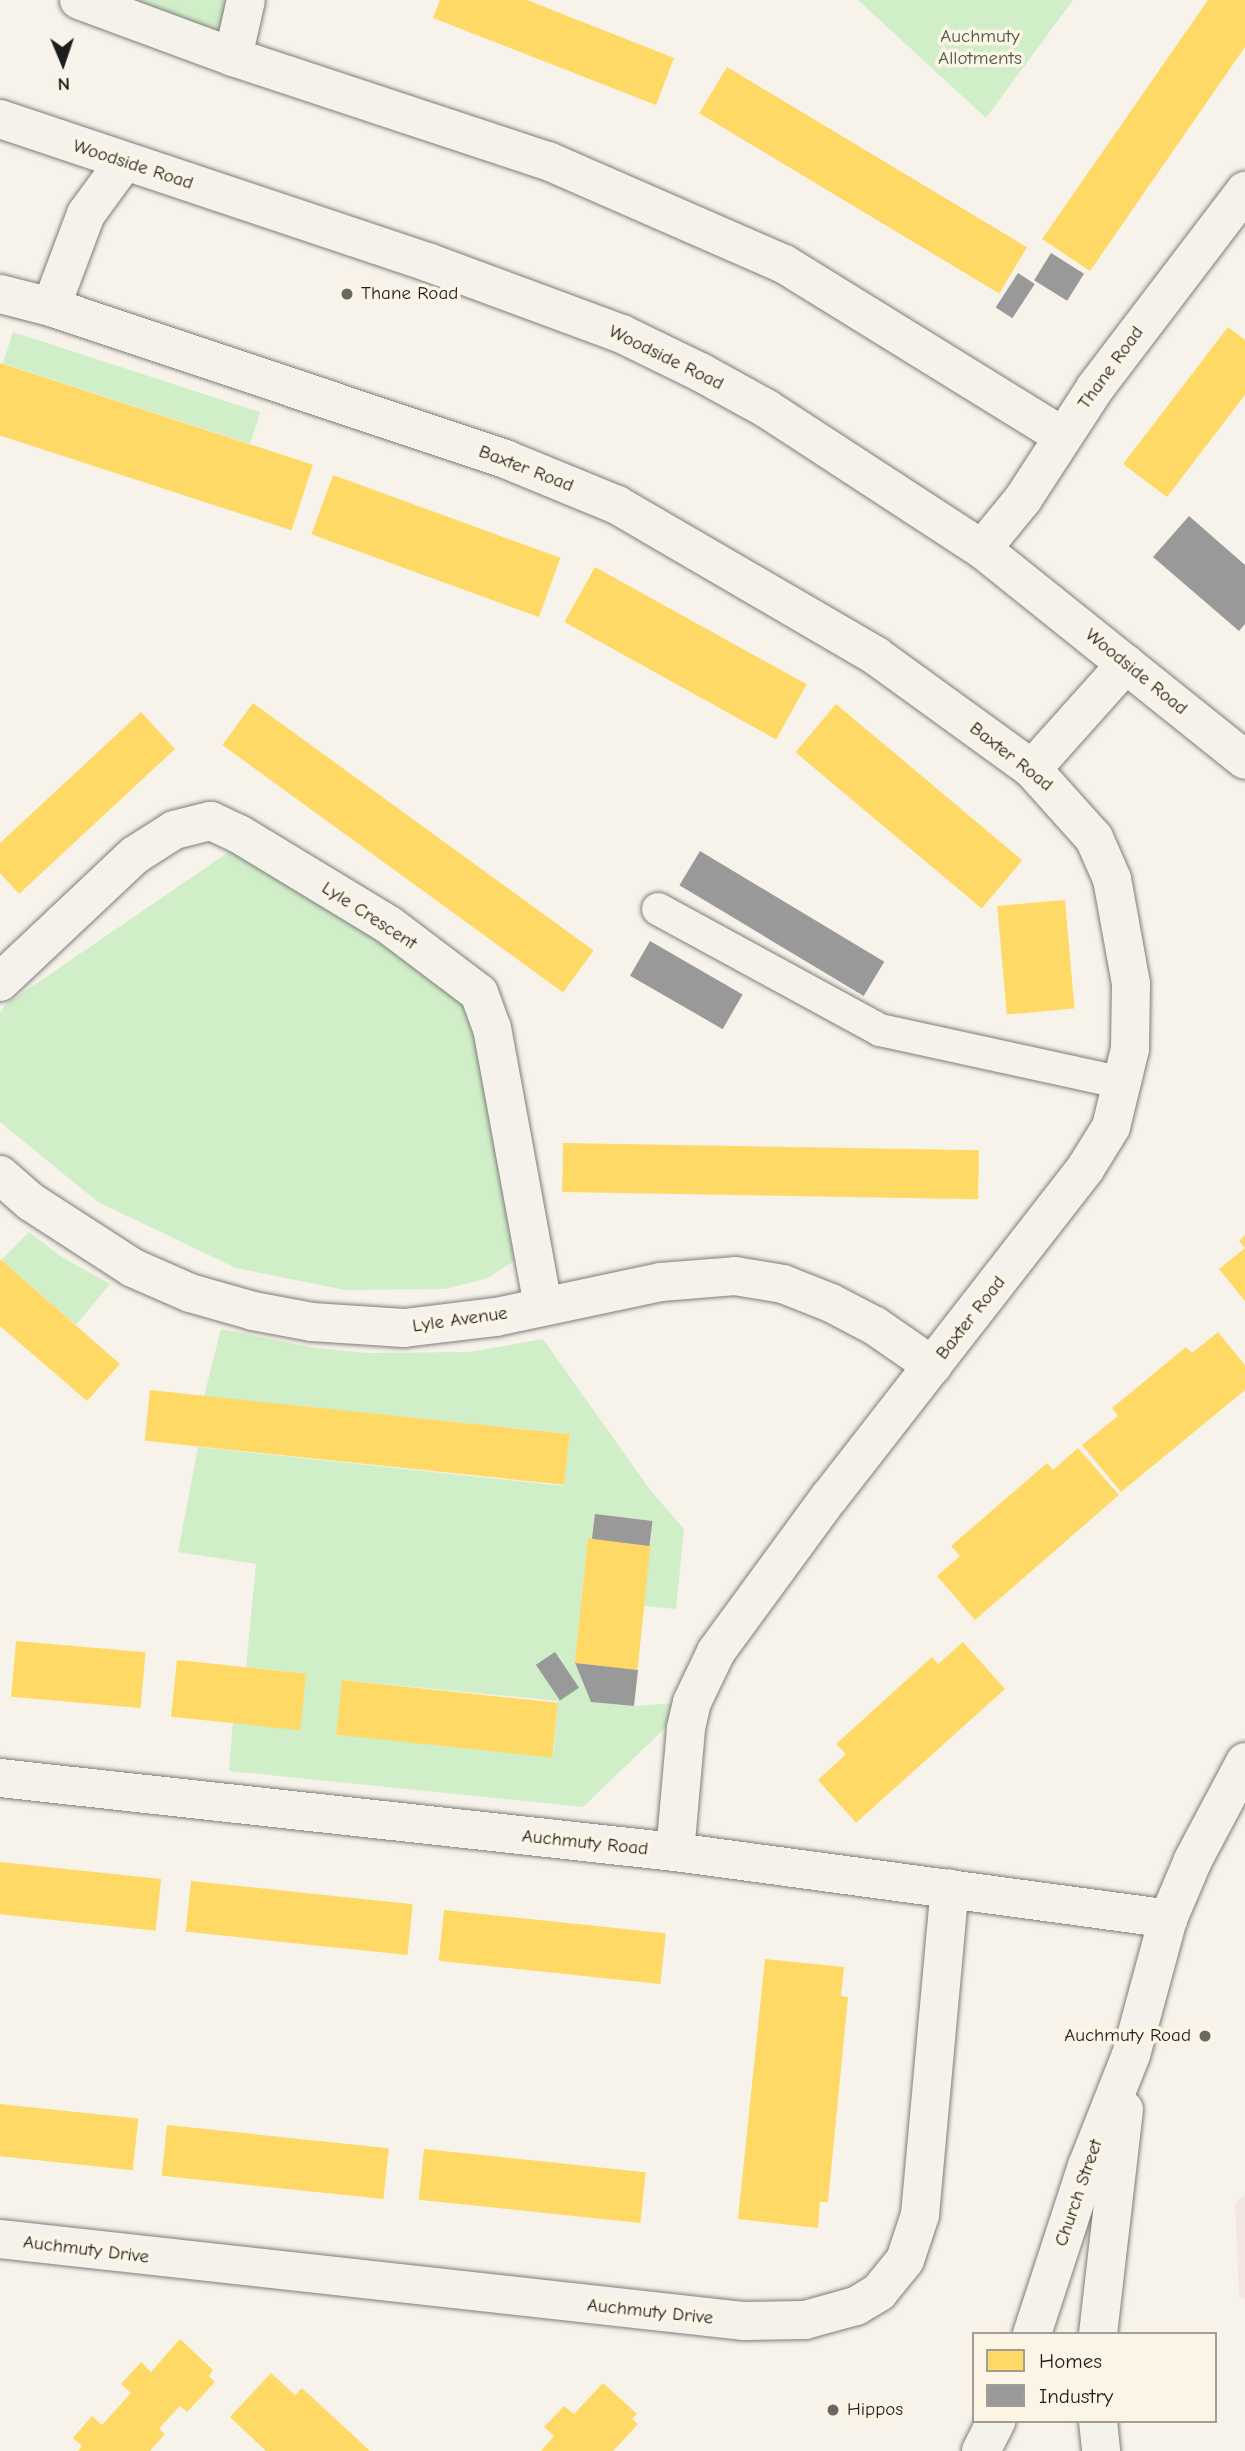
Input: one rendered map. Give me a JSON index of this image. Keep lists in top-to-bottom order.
{
  "streets": {
    "street": [
      "Woodside Road",
      "Thane Road",
      "Baxter Road",
      "Lyle Crescent",
      "Lyle Avenue",
      "Auchmuty Road",
      "Church Street",
      "Auchmuty Drive"
    ]
  },
  "crossings": [
    ["Woodside Road", "Thane Road"],
    ["Baxter Road", "Lyle Avenue"],
    ["Baxter Road", "Auchmuty Road"],
    ["Lyle Crescent", "Lyle Avenue"],
    ["Auchmuty Road", "Church Street"],
    ["Auchmuty Road", "Auchmuty Drive"]
  ],
  "parks": ["Auchmuty Allotments"],
  "places": ["Thane Road", "Auchmuty Road", "Hippos"],
  "legend": ["Homes", "Industry"],
  "north": "bottom"
}
